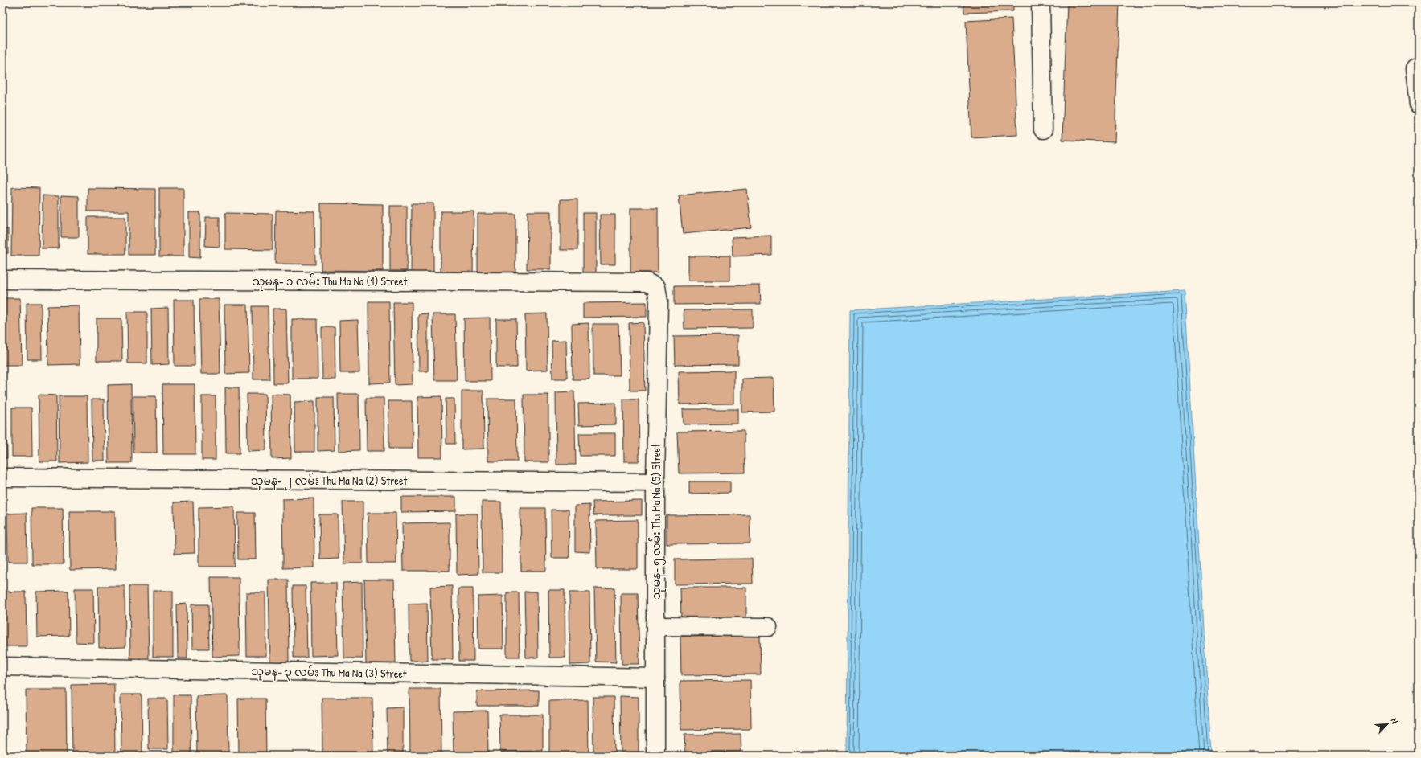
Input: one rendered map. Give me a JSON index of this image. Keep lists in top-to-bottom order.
{
  "streets": {
    "street": [
      "သုမန- ၁ လမ်း Thu Ma Na (1) Street",
      "သုမန- ၂ လမ်း Thu Ma Na (2) Street",
      "သုမန- ၅ လမ်း Thu Ma Na (5) Street",
      "သုမန- ၃ လမ်း Thu Ma Na (3) Street"
    ]
  },
  "crossings": [
    ["သုမန- ၁ လမ်း Thu Ma Na (1) Street", "သုမန- ၅ လမ်း Thu Ma Na (5) Street"],
    ["သုမန- ၂ လမ်း Thu Ma Na (2) Street", "သုမန- ၅ လမ်း Thu Ma Na (5) Street"],
    ["သုမန- ၅ လမ်း Thu Ma Na (5) Street", "သုမန- ၃ လမ်း Thu Ma Na (3) Street"]
  ],
  "north": "top right"
}
